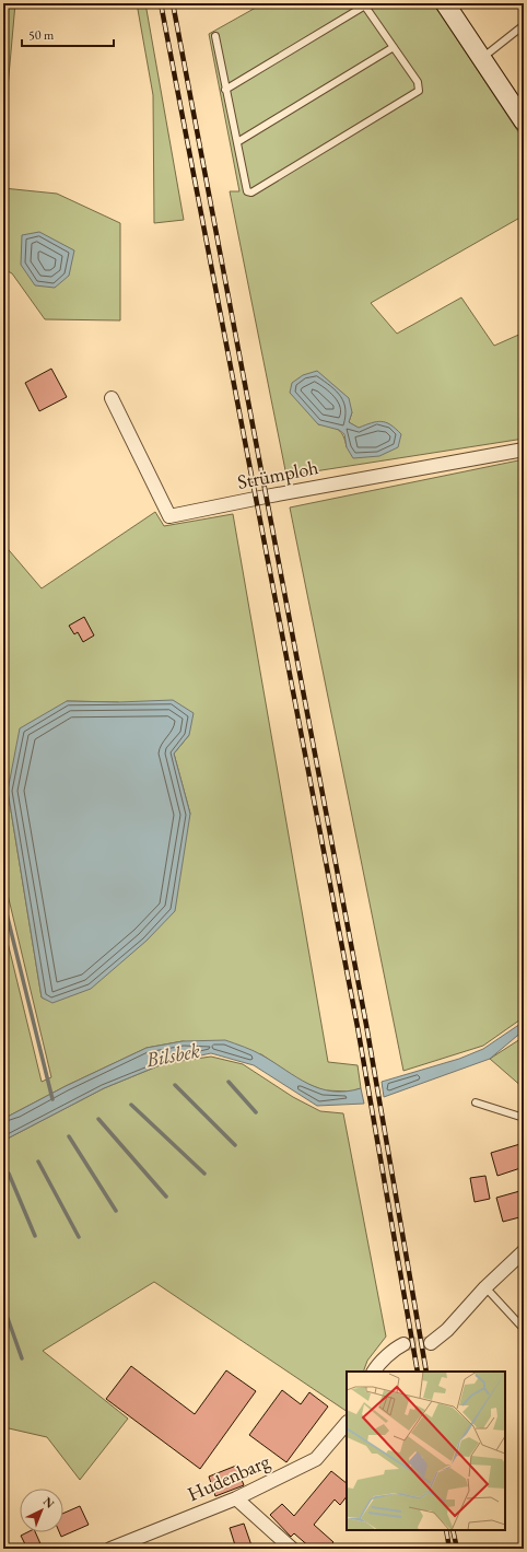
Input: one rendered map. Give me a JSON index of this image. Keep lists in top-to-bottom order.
{
  "streets": {
    "street": ["Strümploh", "Hudenbarg"]
  },
  "water": ["Bilsbek"],
  "scale_bar": "50 m",
  "north": "top right"
}
